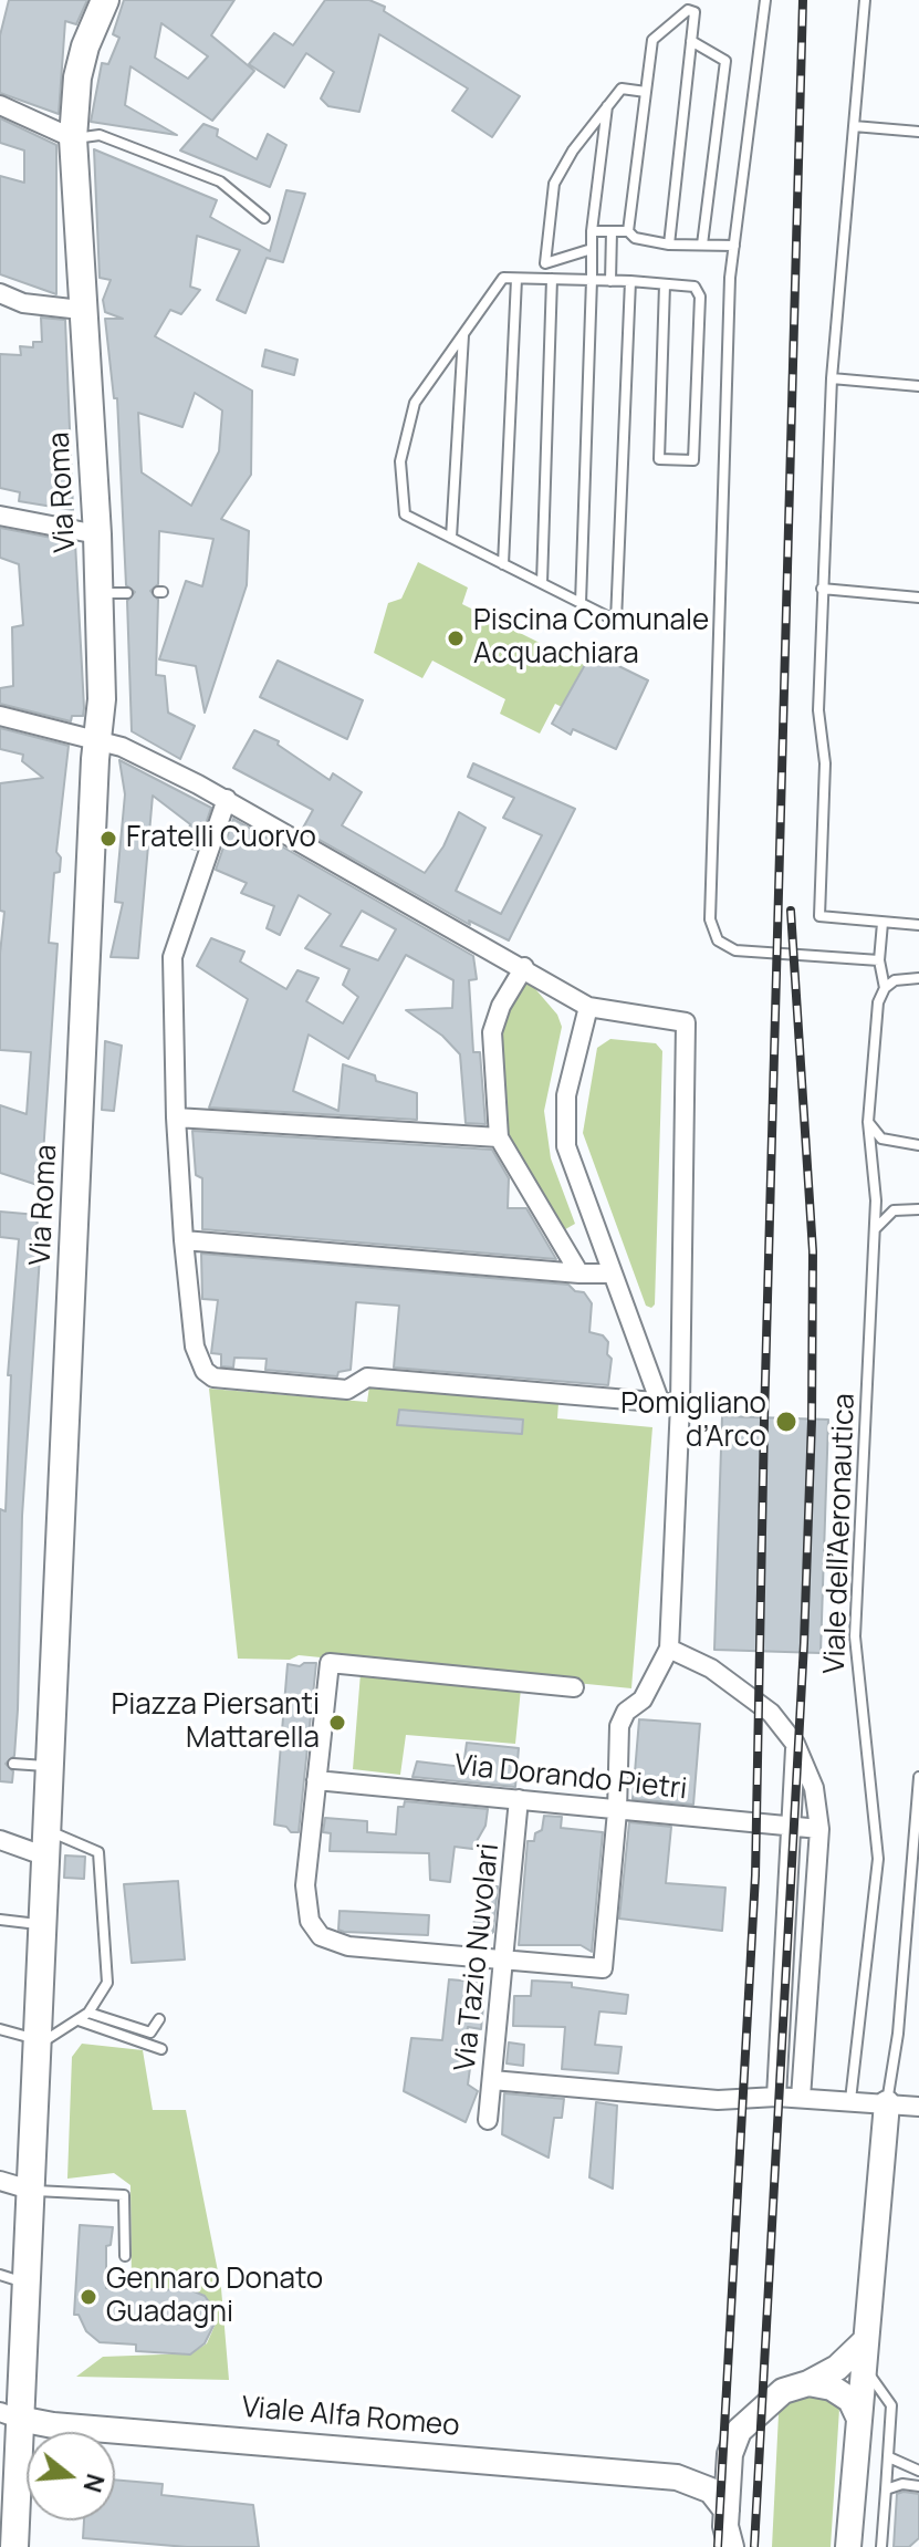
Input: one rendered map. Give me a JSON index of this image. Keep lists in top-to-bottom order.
{
  "streets": {
    "main road": ["Via Roma"],
    "street": ["Via Dorando Pietri", "Via Tazio Nuvolari", "Viale Alfa Romeo"],
    "lane": ["Viale dell’Aeronautica"]
  },
  "crossings": [
    ["Via Roma", "Viale Alfa Romeo"],
    ["Via Dorando Pietri", "Via Tazio Nuvolari"]
  ],
  "places": [
    "Piscina Comunale Acquachiara",
    "Fratelli Cuorvo",
    "Pomigliano d’Arco",
    "Piazza Piersanti Mattarella",
    "Gennaro Donato Guadagni"
  ],
  "north": "right"
}
